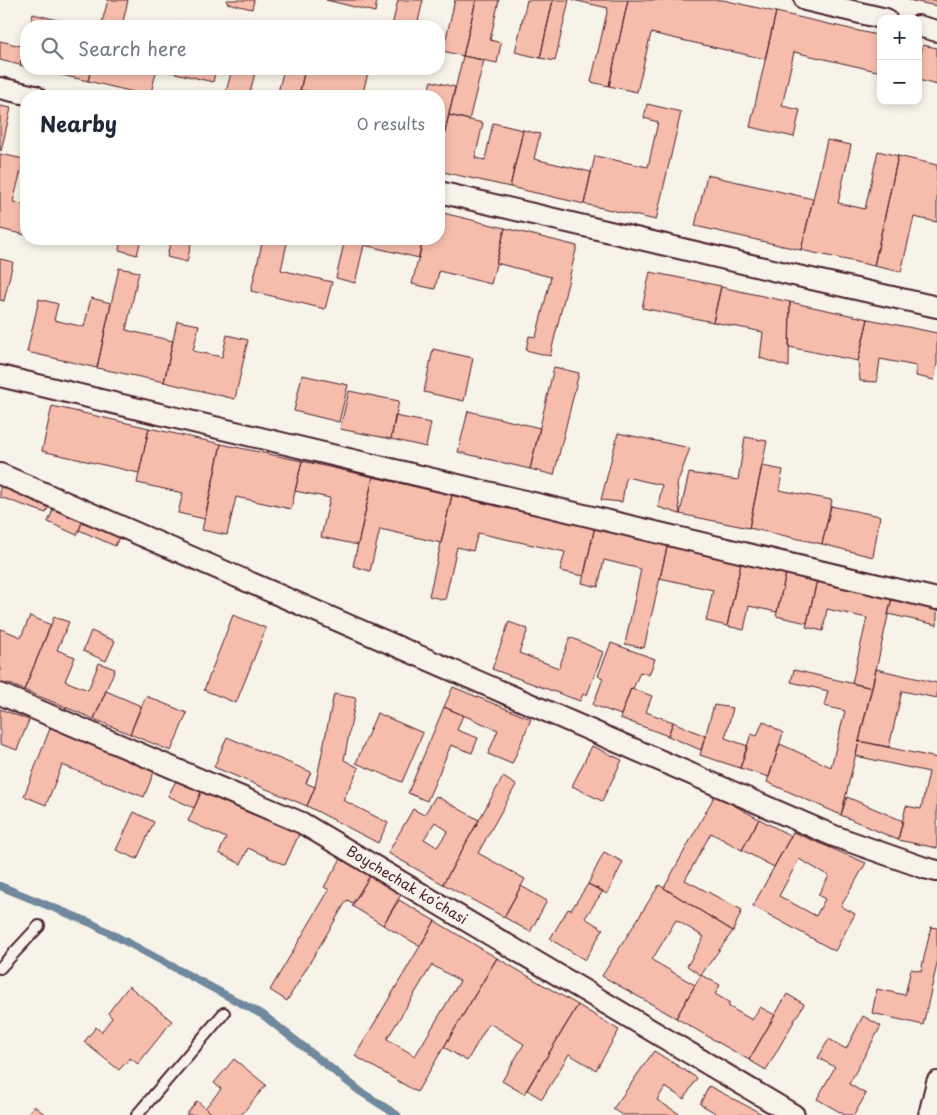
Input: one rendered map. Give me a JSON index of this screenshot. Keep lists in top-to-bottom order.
{
  "streets": {
    "street": ["Boychechak koʻchasi"]
  },
  "page": {
    "map_buttons": ["+", "−"],
    "search": "Search here",
    "heading": ["Nearby", "0 results"]
  }
}
